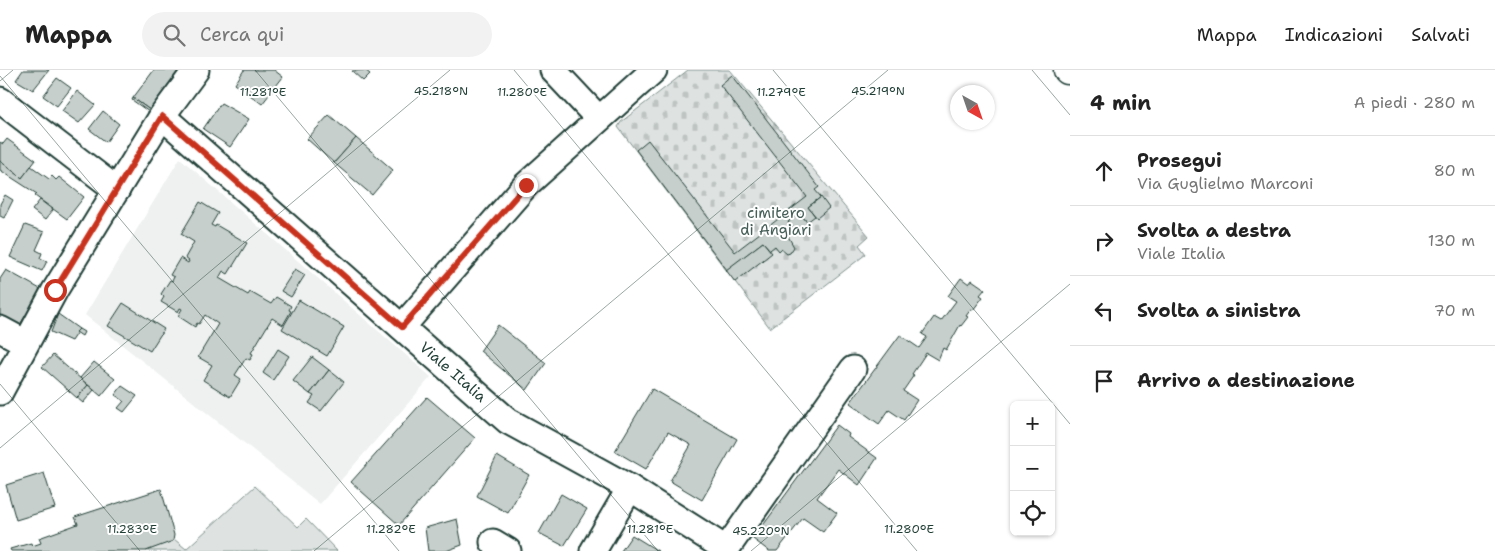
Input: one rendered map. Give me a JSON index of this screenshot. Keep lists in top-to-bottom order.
{
  "streets": {
    "street": ["Viale Italia"]
  },
  "parks": ["cimitero di Angiari"],
  "north": "bottom right",
  "page": {
    "header": "Mappa",
    "search": "Cerca qui",
    "nav": ["Mappa", "Indicazioni", "Salvati"],
    "heading": ["4 min", "A piedi · 280 m"],
    "list": [
      ["Prosegui", "Via Guglielmo Marconi", "80 m"],
      ["Svolta a destra", "Viale Italia", "130 m"],
      ["Svolta a sinistra", "70 m"],
      "Arrivo a destinazione"
    ],
    "map_buttons": ["+", "−"]
  },
  "coordinates": [
    "45.218°N",
    "45.219°N",
    "11.281°E",
    "11.280°E",
    "11.279°E",
    "11.283°E",
    "11.282°E",
    "45.220°N"
  ]
}
